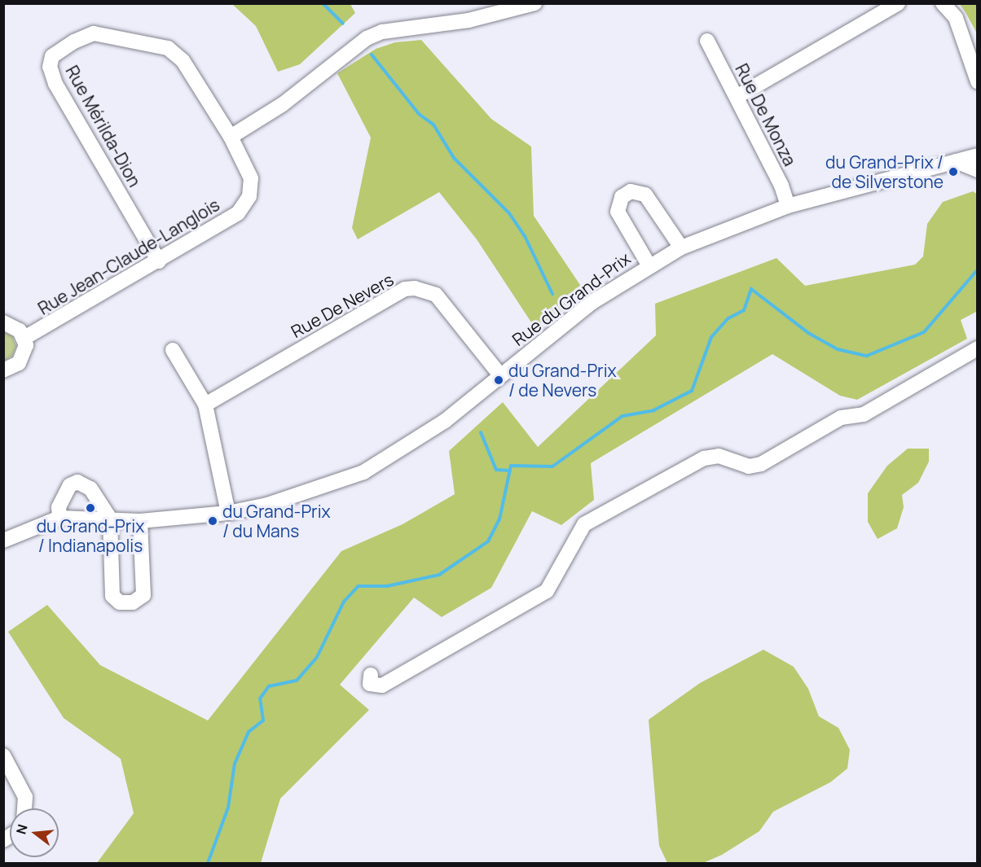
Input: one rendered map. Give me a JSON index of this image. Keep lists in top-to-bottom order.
{
  "streets": {
    "street": [
      "Rue De Monza",
      "Rue Mérilda-Dion",
      "Rue Jean-Claude-Langlois",
      "Rue du Grand-Prix",
      "Rue De Nevers"
    ]
  },
  "crossings": [
    ["Rue De Monza", "Rue du Grand-Prix"],
    ["Rue Mérilda-Dion", "Rue Jean-Claude-Langlois"],
    ["Rue du Grand-Prix", "Rue De Nevers"]
  ],
  "places": [
    "du Grand-Prix / de Silverstone",
    "du Grand-Prix / de Nevers",
    "du Grand-Prix / Indianapolis",
    "du Grand-Prix / du Mans"
  ],
  "north": "left"
}
